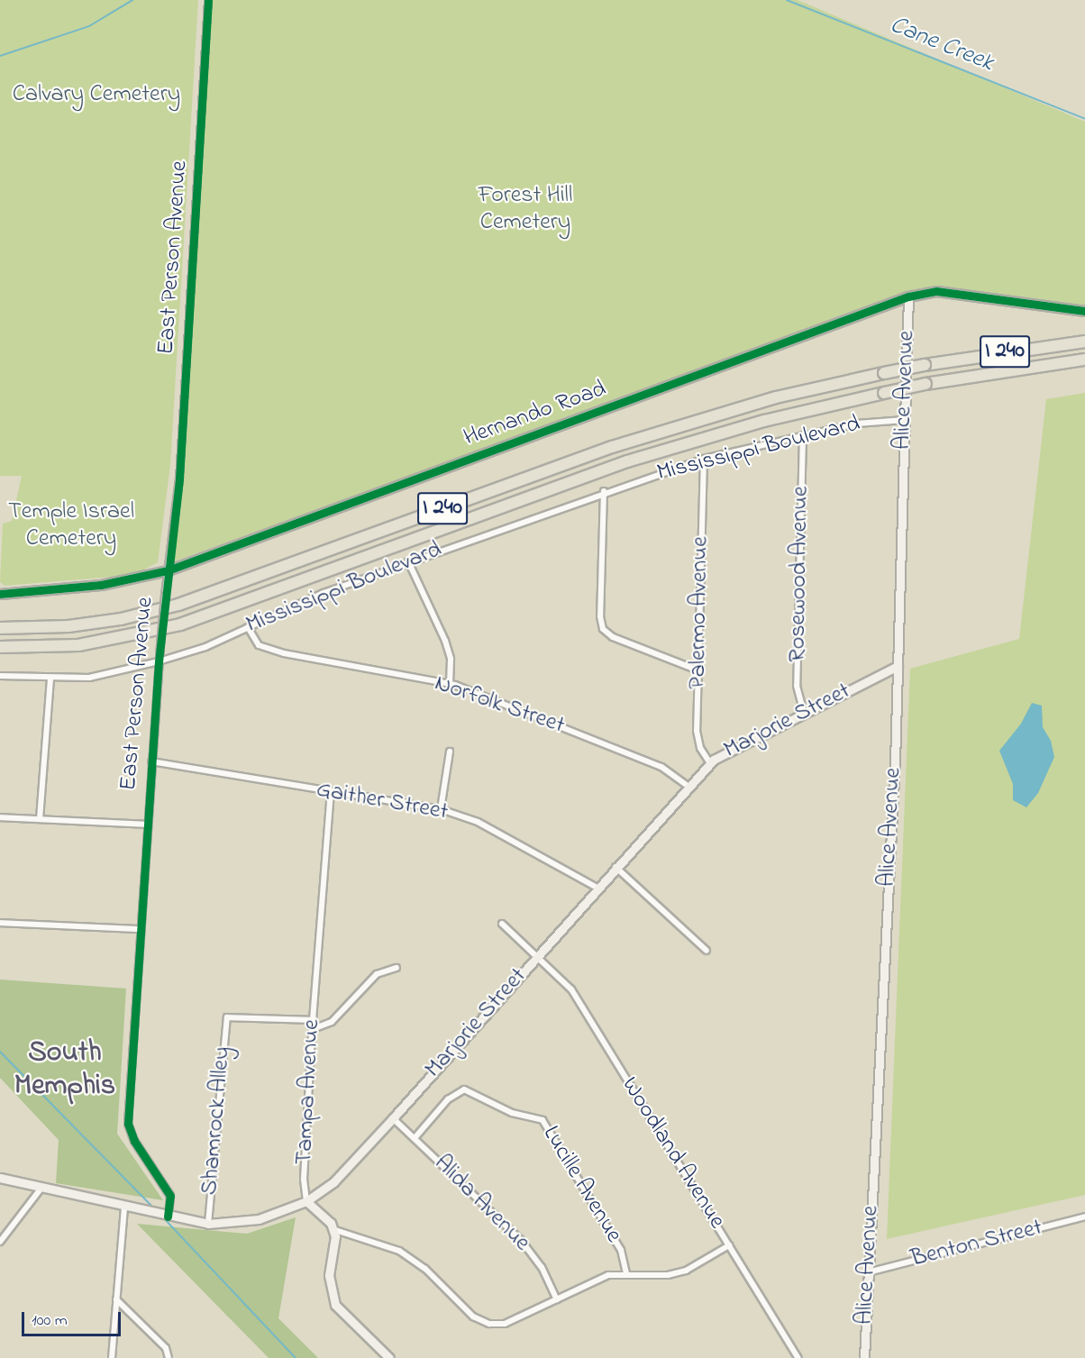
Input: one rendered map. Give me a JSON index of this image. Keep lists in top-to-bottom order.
{
  "streets": {
    "highway": ["I 240"],
    "street": [
      "East Person Avenue",
      "Alice Avenue",
      "Hernando Road",
      "Mississippi Boulevard",
      "Rosewood Avenue",
      "Palermo Avenue",
      "Norfolk Street",
      "Marjorie Street",
      "Gaither Street",
      "Tampa Avenue",
      "Shamrock Alley",
      "Woodland Avenue",
      "Lucille Avenue",
      "Alida Avenue",
      "Benton Street"
    ]
  },
  "crossings": [
    ["East Person Avenue", "Hernando Road"],
    ["East Person Avenue", "Mississippi Boulevard"],
    ["East Person Avenue", "Marjorie Street"],
    ["East Person Avenue", "Gaither Street"],
    ["Alice Avenue", "Hernando Road"],
    ["Alice Avenue", "Mississippi Boulevard"],
    ["Alice Avenue", "Marjorie Street"],
    ["Alice Avenue", "Benton Street"],
    ["Mississippi Boulevard", "Rosewood Avenue"],
    ["Mississippi Boulevard", "Palermo Avenue"],
    ["Mississippi Boulevard", "Norfolk Street"],
    ["Rosewood Avenue", "Marjorie Street"],
    ["Palermo Avenue", "Marjorie Street"],
    ["Norfolk Street", "Marjorie Street"],
    ["Marjorie Street", "Gaither Street"],
    ["Marjorie Street", "Tampa Avenue"],
    ["Marjorie Street", "Shamrock Alley"],
    ["Marjorie Street", "Woodland Avenue"],
    ["Marjorie Street", "Alida Avenue"],
    ["Gaither Street", "Tampa Avenue"],
    ["Tampa Avenue", "Shamrock Alley"],
    ["Lucille Avenue", "Alida Avenue"]
  ],
  "districts": ["South Memphis"],
  "water": ["Cane Creek"],
  "parks": ["Calvary Cemetery", "Forest Hill Cemetery", "Temple Israel Cemetery"],
  "scale_bar": "100 m"
}
